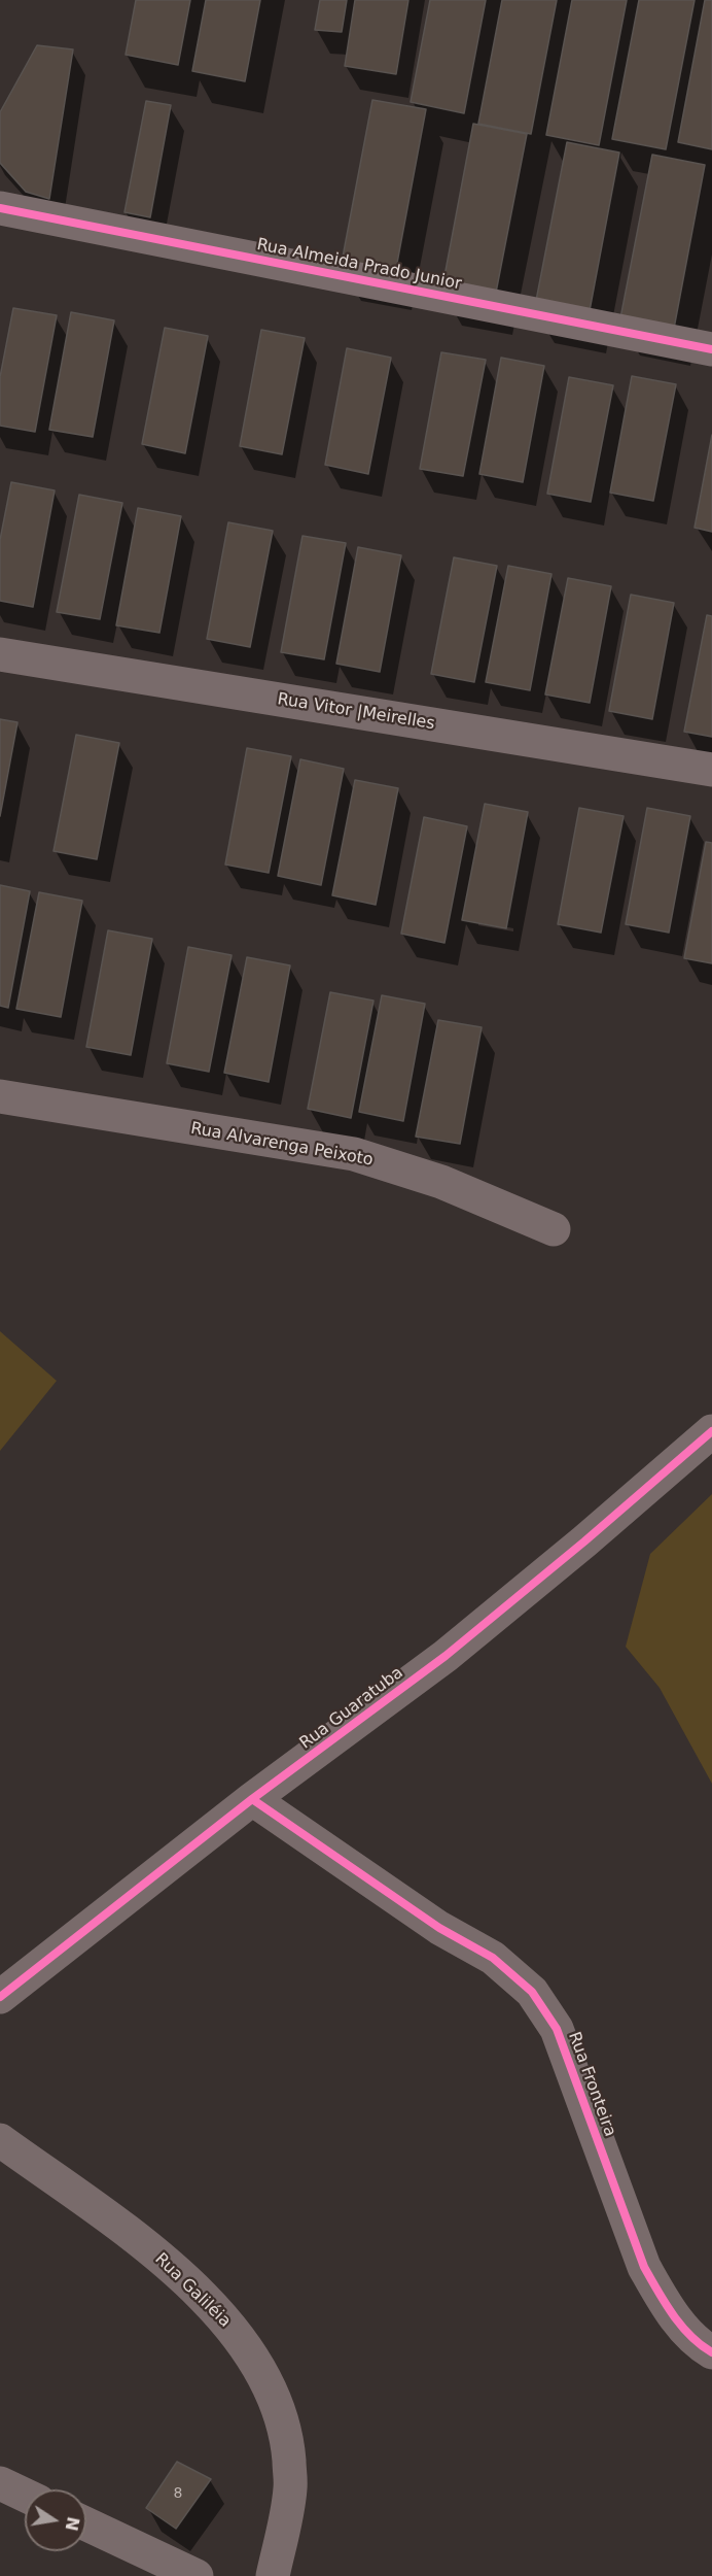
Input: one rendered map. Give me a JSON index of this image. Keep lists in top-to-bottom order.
{
  "streets": {
    "street": [
      "Rua Almeida Prado Junior",
      "Rua Vitor |Meirelles",
      "Rua Alvarenga Peixoto",
      "Rua Guaratuba",
      "Rua Fronteira",
      "Rua Galiléia"
    ]
  },
  "crossings": [
    ["Rua Guaratuba", "Rua Fronteira"]
  ],
  "house_numbers": ["8"],
  "north": "right"
}
